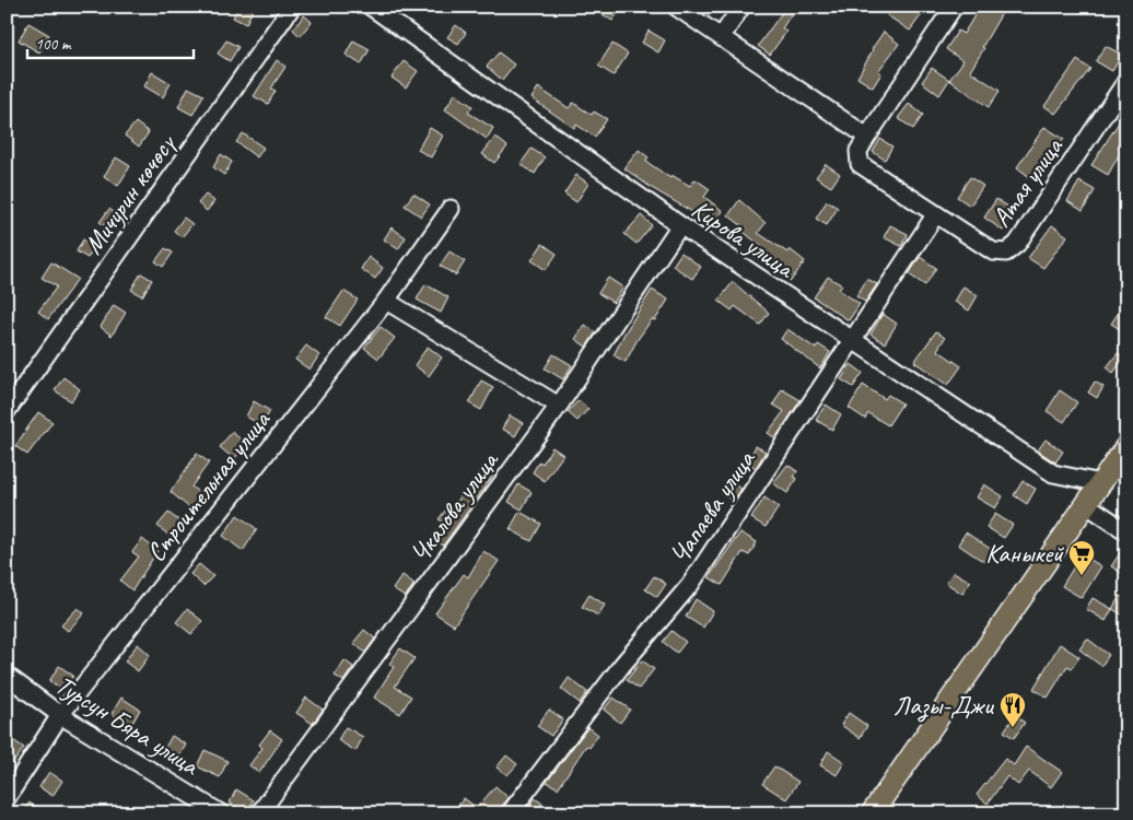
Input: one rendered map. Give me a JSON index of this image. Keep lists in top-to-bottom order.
{
  "streets": {
    "street": [
      "Атая улица",
      "Мичурин көчөсү",
      "Кирова улица",
      "Строительная улица",
      "Чкалова улица",
      "Чапаева улица",
      "Турсун Бяра улица"
    ]
  },
  "crossings": [
    ["Атая улица", "Чапаева улица"],
    ["Кирова улица", "Чкалова улица"],
    ["Кирова улица", "Чапаева улица"],
    ["Строительная улица", "Турсун Бяра улица"]
  ],
  "places": {
    "supermarket": ["Каныкей"],
    "restaurant": ["Лазы-Джи"]
  },
  "scale_bar": "100 m"
}
